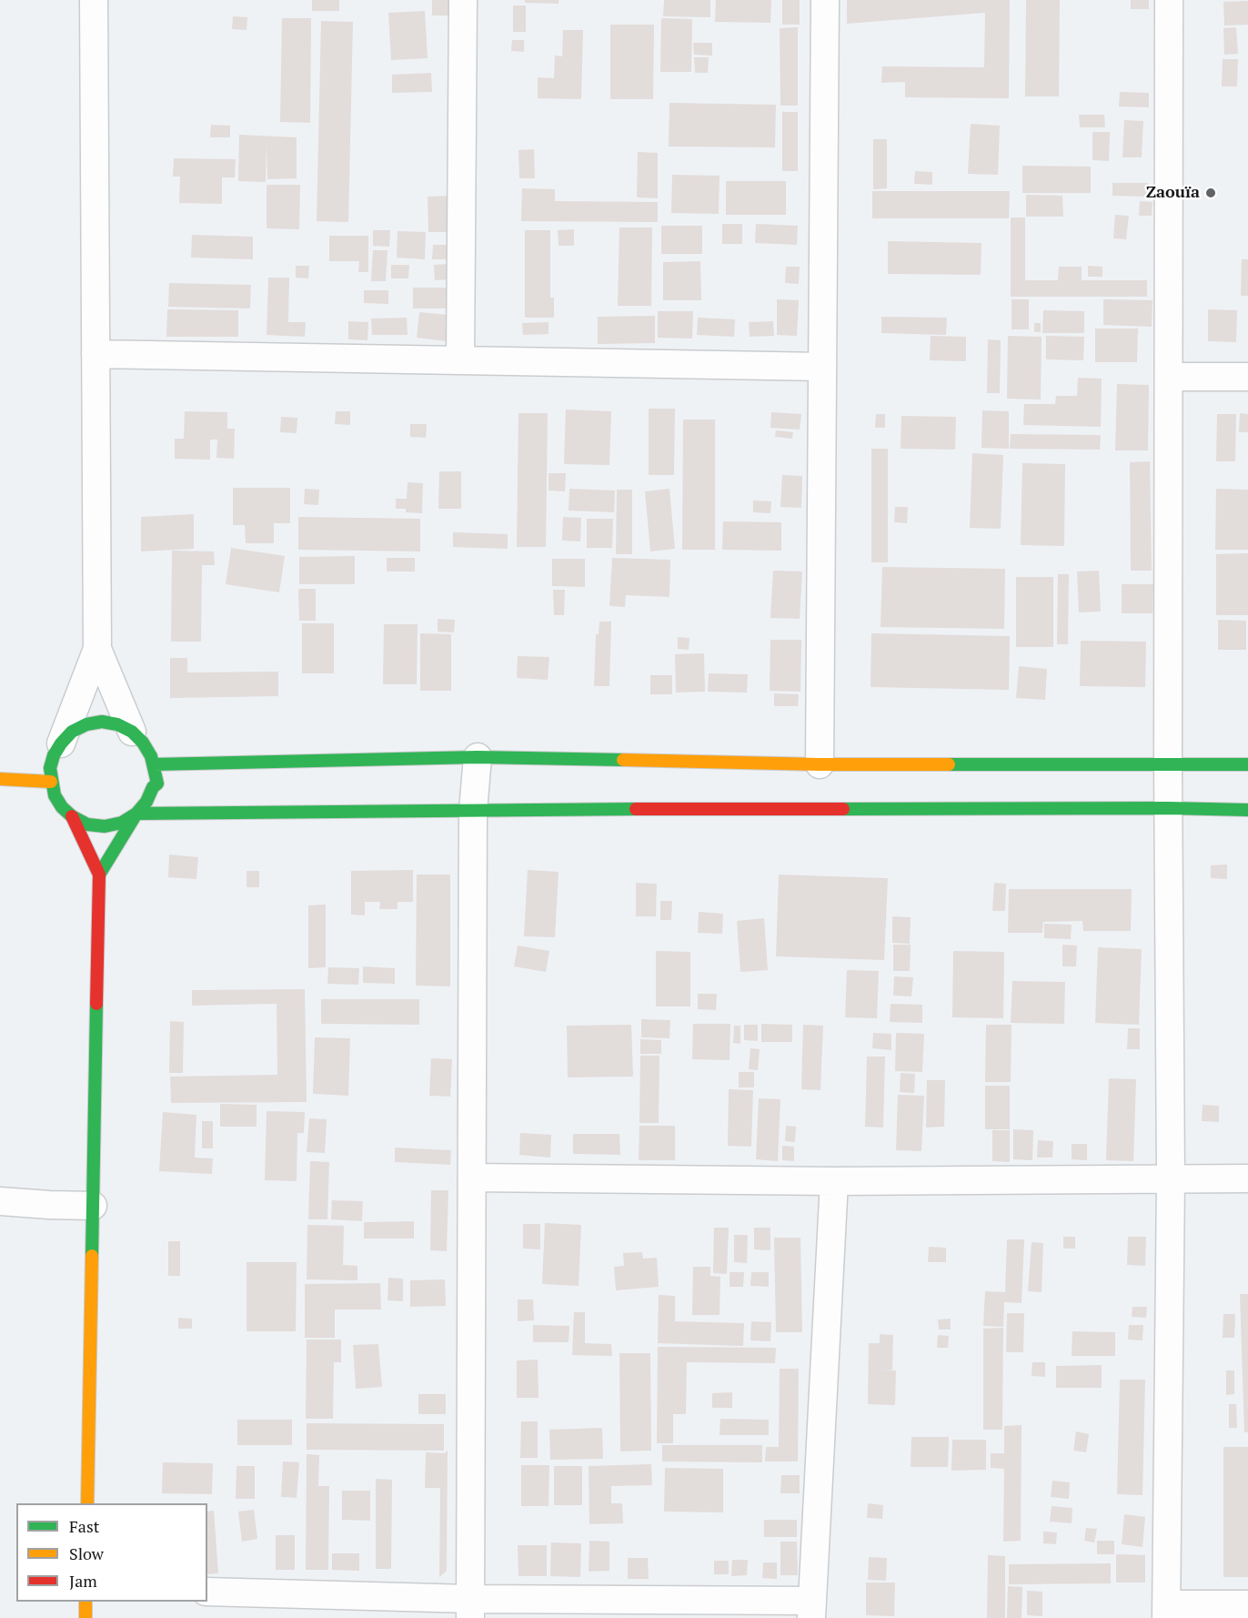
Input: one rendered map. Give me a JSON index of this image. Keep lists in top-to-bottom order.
{
  "places": ["Zaouïa"],
  "legend": ["Fast", "Slow", "Jam"]
}
